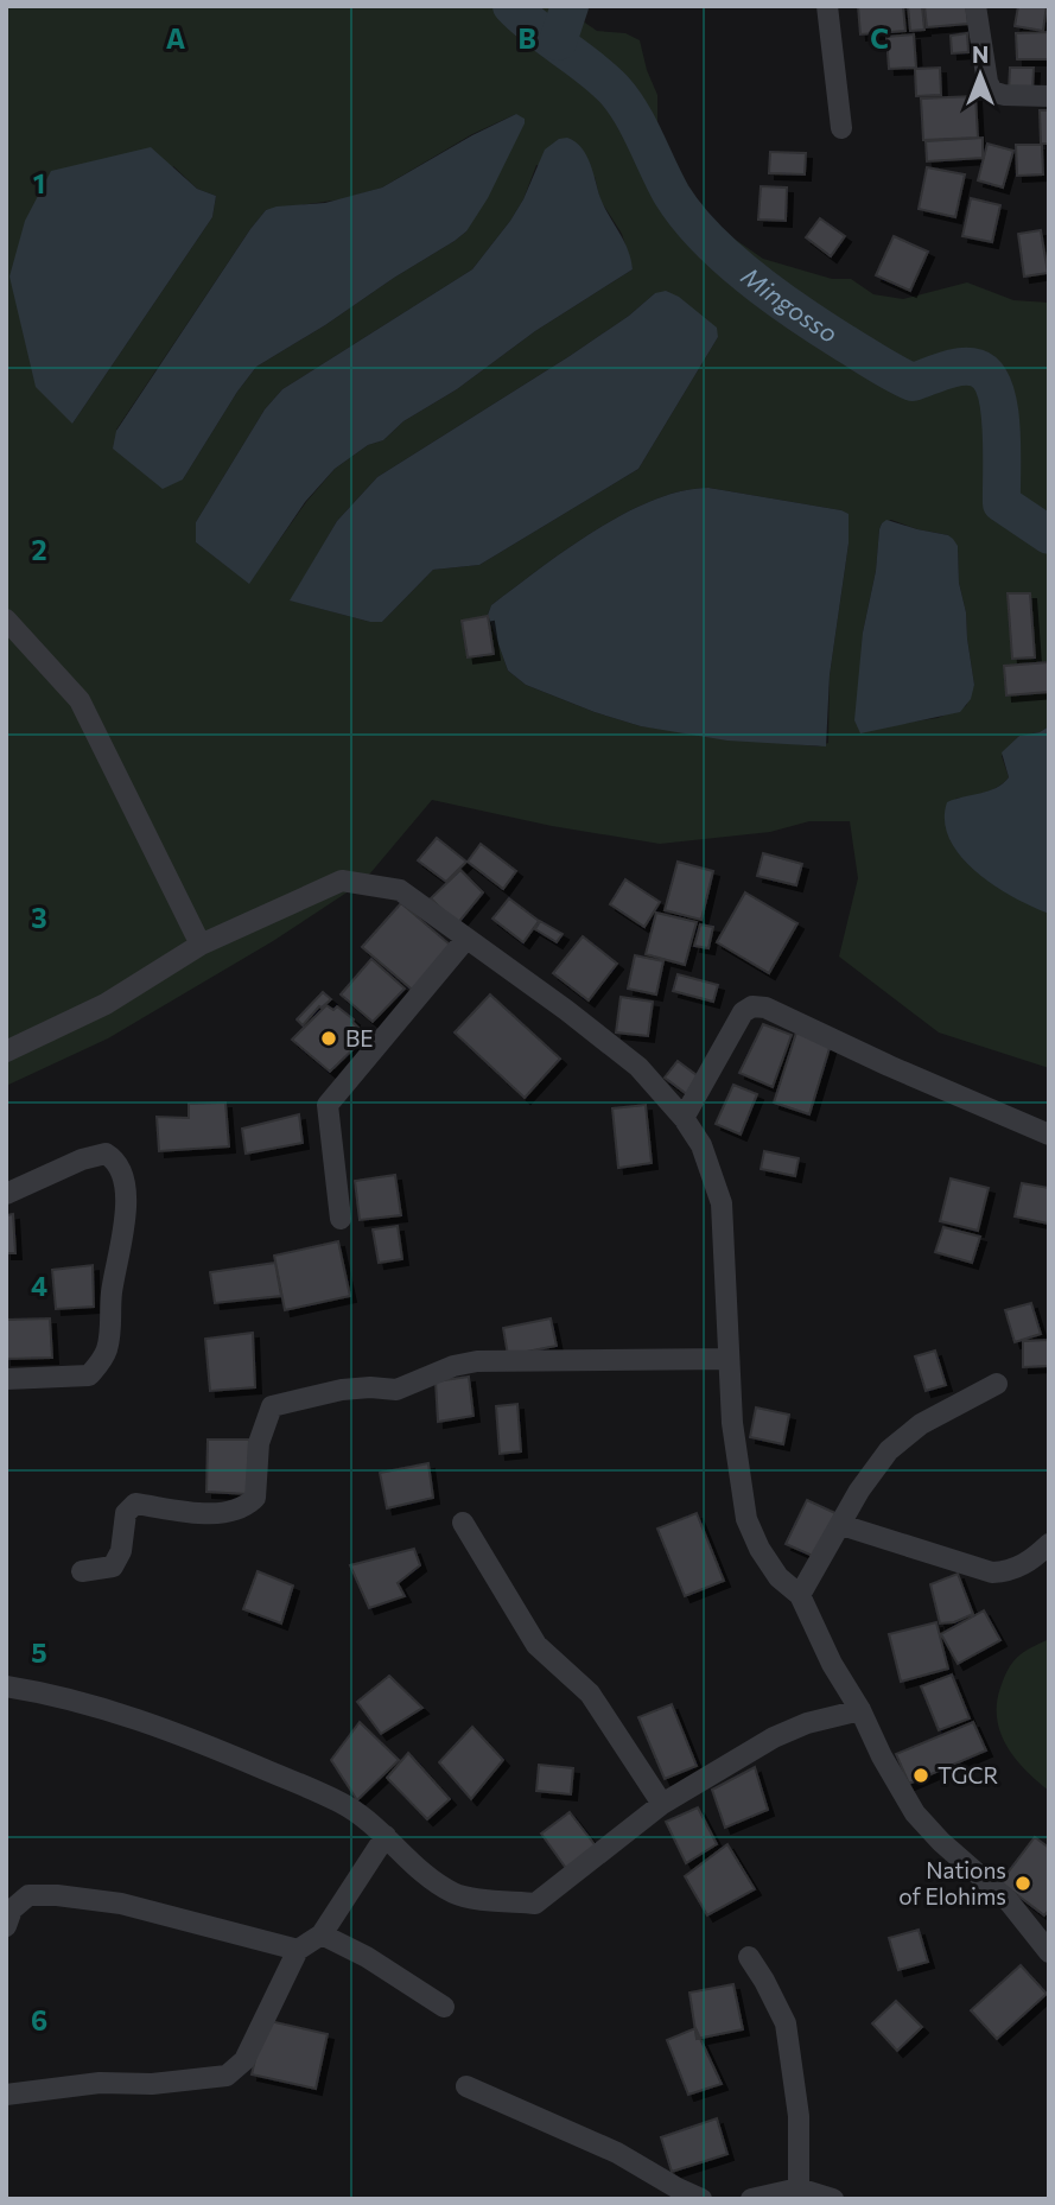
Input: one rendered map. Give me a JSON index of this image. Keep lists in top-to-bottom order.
{
  "water": ["Mingosso"],
  "places": ["BE", "TGCR", "Nations of Elohims"],
  "north": "top",
  "grid": {
    "columns": ["A", "B", "C"],
    "rows": [
      "1",
      "2",
      "3",
      "4",
      "5",
      "6"
    ]
  }
}
